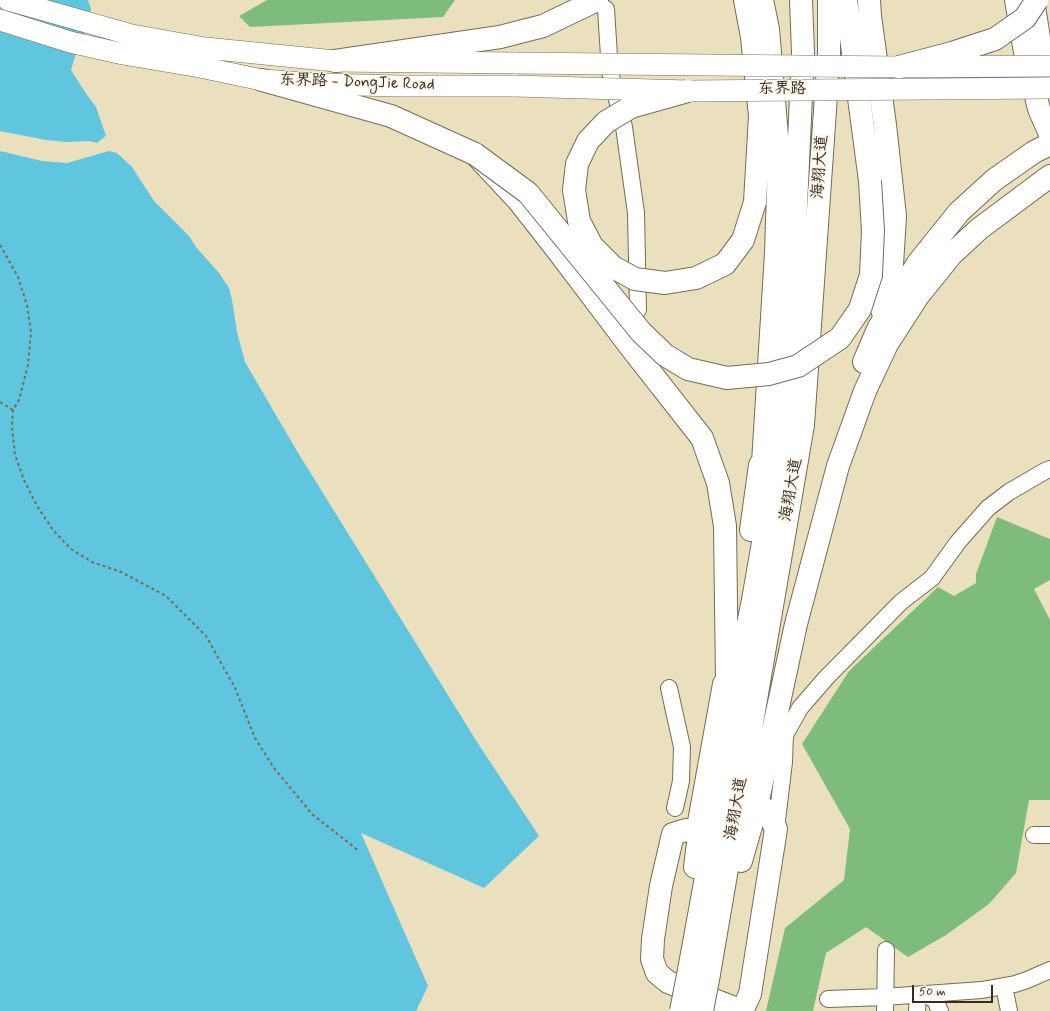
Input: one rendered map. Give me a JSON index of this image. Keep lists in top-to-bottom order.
{
  "streets": {
    "highway": ["海翔大道"],
    "main road": ["东界路 - DongJie Road", "东界路"]
  },
  "crossings": [
    ["东界路 - DongJie Road", "东界路"]
  ],
  "scale_bar": "50 m"
}
